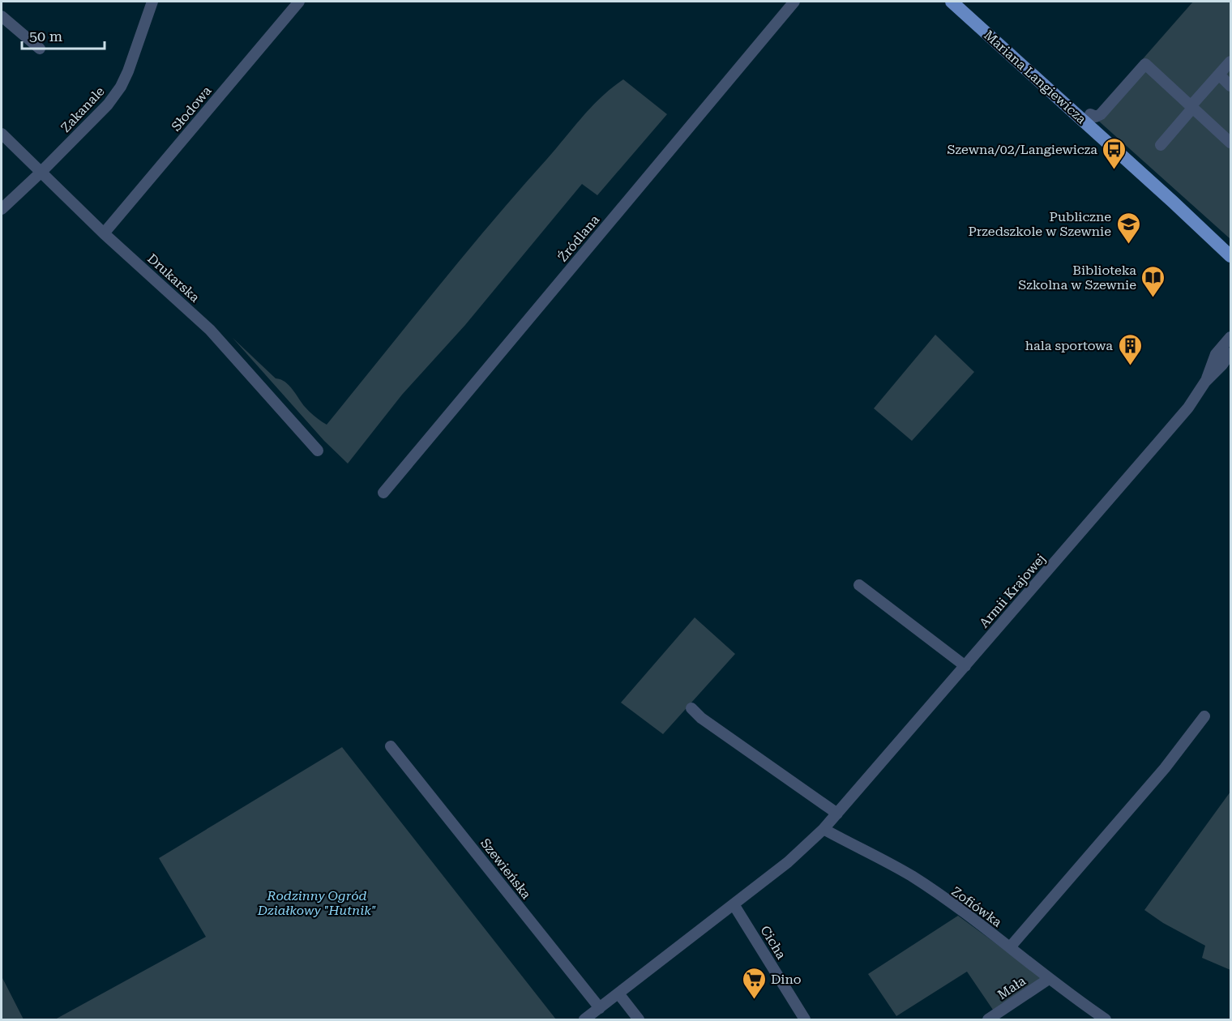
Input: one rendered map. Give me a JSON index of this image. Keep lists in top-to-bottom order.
{
  "streets": {
    "main road": ["Mariana Langiewicza"],
    "street": [
      "Słodowa",
      "Zakanale",
      "Źródlana",
      "Drukarska",
      "Armii Krajowej",
      "Szewieńska",
      "Zofiówka",
      "Cicha",
      "Mała"
    ]
  },
  "crossings": [
    ["Słodowa", "Drukarska"],
    ["Zakanale", "Drukarska"],
    ["Armii Krajowej", "Zofiówka"],
    ["Zofiówka", "Mała"]
  ],
  "parks": ["Rodzinny Ogród Działkowy \"Hutnik\""],
  "places": {
    "bus stop": ["Szewna/02/Langiewicza"],
    "school or university": ["Publiczne Przedszkole w Szewnie"],
    "library": ["Biblioteka Szkolna w Szewnie"],
    "building": ["hala sportowa"],
    "supermarket": ["Dino"]
  },
  "scale_bar": "50 m"
}
